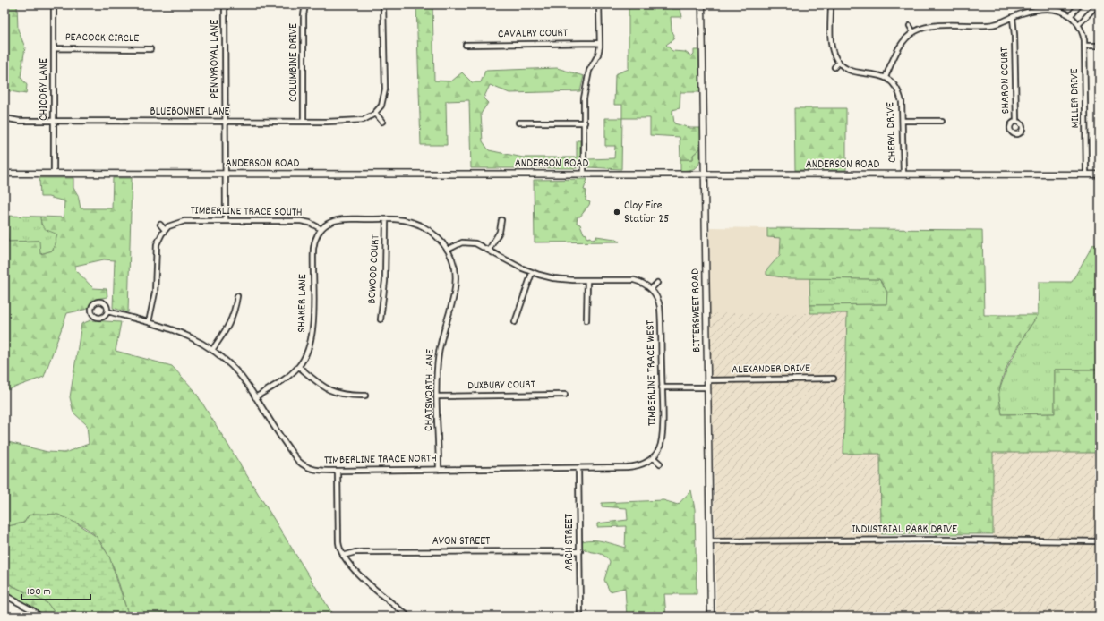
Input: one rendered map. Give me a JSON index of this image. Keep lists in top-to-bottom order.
{
  "streets": {
    "street": [
      "CAVALRY COURT",
      "PEACOCK CIRCLE",
      "PENNYROYAL LANE",
      "COLUMBINE DRIVE",
      "SHARON COURT",
      "CHICORY LANE",
      "MILLER DRIVE",
      "BLUEBONNET LANE",
      "CHERYL DRIVE",
      "ANDERSON ROAD",
      "TIMBERLINE TRACE SOUTH",
      "BOWOOD COURT",
      "SHAKER LANE",
      "BITTERSWEET ROAD",
      "ALEXANDER DRIVE",
      "TIMBERLINE TRACE WEST",
      "DUXBURY COURT",
      "CHATSWORTH LANE",
      "TIMBERLINE TRACE NORTH",
      "INDUSTRIAL PARK DRIVE",
      "AVON STREET",
      "ARCH STREET"
    ]
  },
  "crossings": [
    ["PEACOCK CIRCLE", "CHICORY LANE"],
    ["PENNYROYAL LANE", "BLUEBONNET LANE"],
    ["PENNYROYAL LANE", "ANDERSON ROAD"],
    ["PENNYROYAL LANE", "TIMBERLINE TRACE SOUTH"],
    ["COLUMBINE DRIVE", "BLUEBONNET LANE"],
    ["CHICORY LANE", "BLUEBONNET LANE"],
    ["CHICORY LANE", "ANDERSON ROAD"],
    ["MILLER DRIVE", "ANDERSON ROAD"],
    ["CHERYL DRIVE", "ANDERSON ROAD"],
    ["ANDERSON ROAD", "BITTERSWEET ROAD"],
    ["TIMBERLINE TRACE SOUTH", "SHAKER LANE"],
    ["SHAKER LANE", "TIMBERLINE TRACE NORTH"],
    ["BITTERSWEET ROAD", "ALEXANDER DRIVE"],
    ["BITTERSWEET ROAD", "INDUSTRIAL PARK DRIVE"],
    ["TIMBERLINE TRACE WEST", "TIMBERLINE TRACE NORTH"],
    ["DUXBURY COURT", "CHATSWORTH LANE"],
    ["CHATSWORTH LANE", "TIMBERLINE TRACE NORTH"],
    ["TIMBERLINE TRACE NORTH", "ARCH STREET"],
    ["AVON STREET", "ARCH STREET"]
  ],
  "places": ["Clay Fire Station 25"],
  "scale_bar": "100 m"
}
